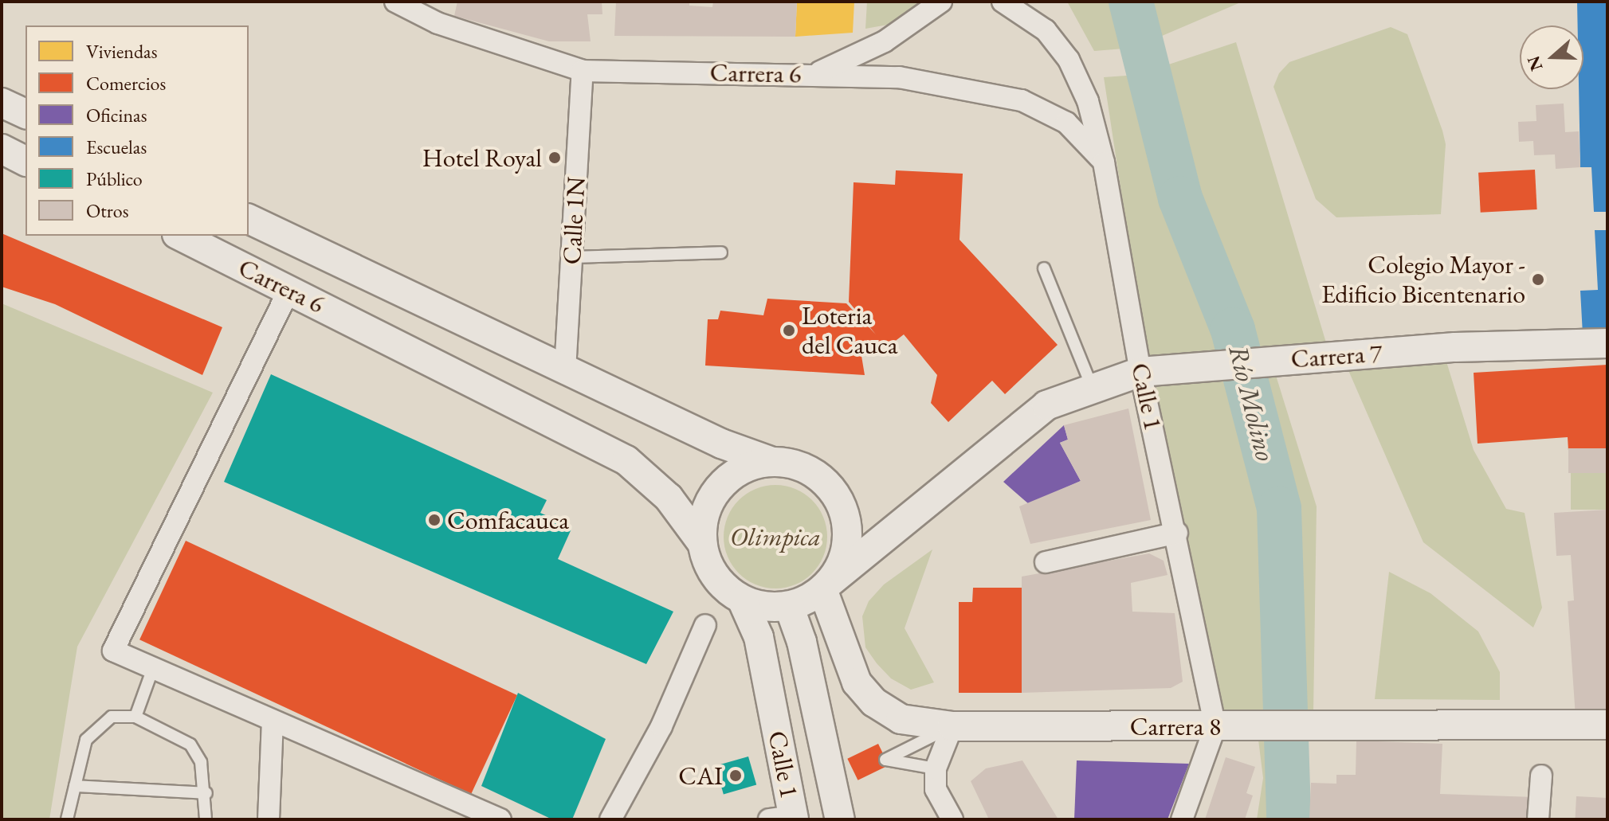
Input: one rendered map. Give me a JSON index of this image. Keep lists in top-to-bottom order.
{
  "streets": {
    "main road": [
      "Carrera 6",
      "Carrera 7",
      "Calle 1",
      "Carrera 8"
    ],
    "street": ["Calle 1N"]
  },
  "crossings": [
    ["Carrera 6", "Calle 1N"],
    ["Carrera 6", "Carrera 7"],
    ["Carrera 6", "Calle 1"],
    ["Carrera 6", "Carrera 8"],
    ["Carrera 7", "Calle 1"],
    ["Carrera 7", "Carrera 8"],
    ["Calle 1", "Carrera 8"]
  ],
  "water": ["Río Molino"],
  "parks": ["Olimpica"],
  "places": [
    "Hotel Royal",
    "Colegio Mayor - Edificio Bicentenario",
    "Loteria del Cauca",
    "Comfacauca",
    "CAI"
  ],
  "legend": [
    "Viviendas",
    "Comercios",
    "Oficinas",
    "Escuelas",
    "Público",
    "Otros"
  ],
  "north": "left"
}
